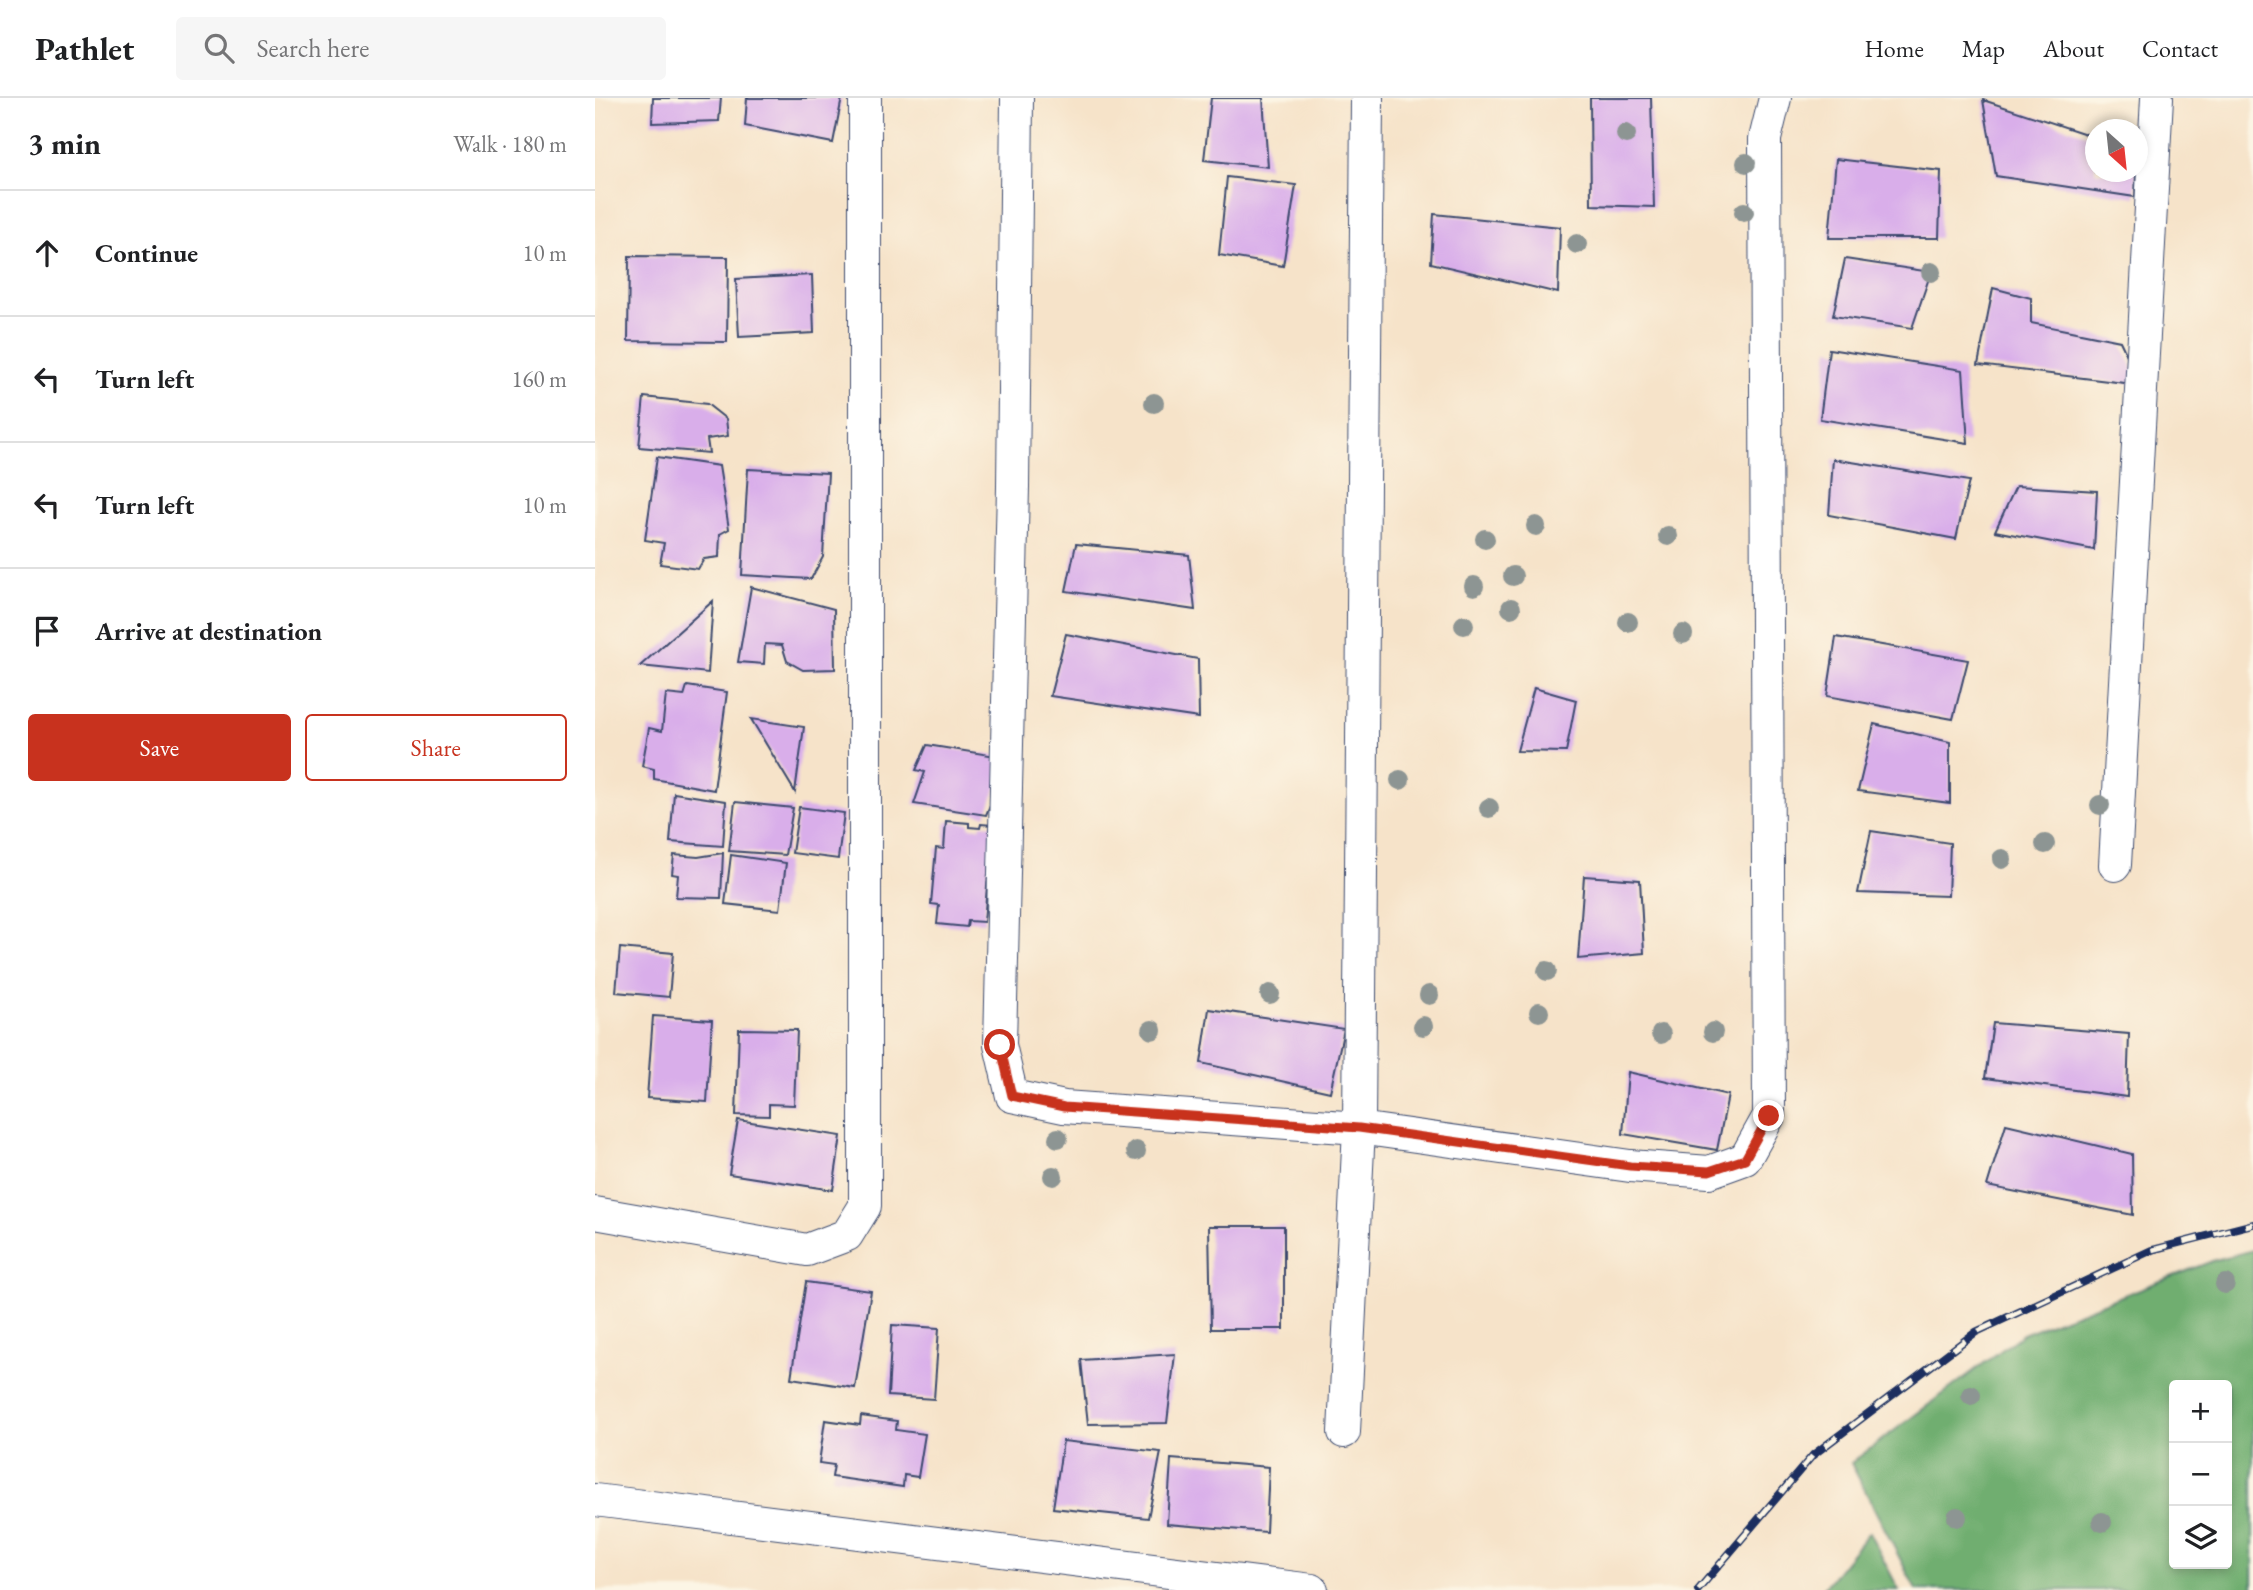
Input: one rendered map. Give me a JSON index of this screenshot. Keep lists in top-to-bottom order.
{
  "north": "bottom right",
  "page": {
    "header": "Pathlet",
    "search": "Search here",
    "nav": [
      "Home",
      "Map",
      "About",
      "Contact"
    ],
    "heading": ["3 min", "Walk · 180 m"],
    "list": [
      ["Continue", "10 m"],
      ["Turn left", "160 m"],
      ["Turn left", "10 m"],
      "Arrive at destination"
    ],
    "buttons": ["Save", "Share"],
    "map_buttons": ["+", "−"]
  }
}
